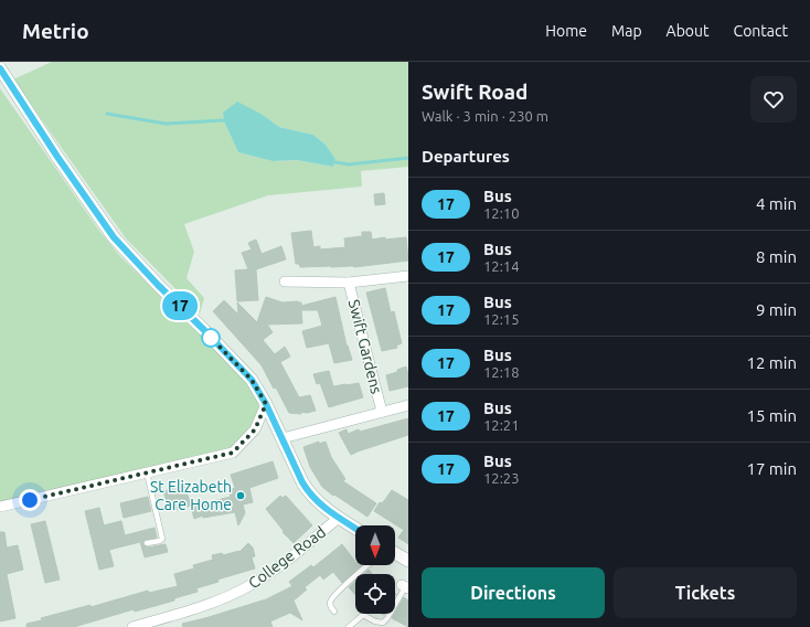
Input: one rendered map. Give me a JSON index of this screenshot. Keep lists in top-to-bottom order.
{
  "streets": {
    "street": ["Swift Gardens", "College Road"]
  },
  "places": ["St Elizabeth Care Home"],
  "lines": ["bus line 17"],
  "north": "bottom",
  "page": {
    "header": "Metrio",
    "nav": [
      "Home",
      "Map",
      "About",
      "Contact"
    ],
    "on_map": "17",
    "heading": [
      ["Swift Road", "Walk · 3 min · 230 m"],
      "Departures"
    ],
    "list": [
      {
        "mark": "17",
        "name": "Bus",
        "note": "12:10",
        "value": "4 min"
      },
      {
        "mark": "17",
        "name": "Bus",
        "note": "12:14",
        "value": "8 min"
      },
      {
        "mark": "17",
        "name": "Bus",
        "note": "12:15",
        "value": "9 min"
      },
      {
        "mark": "17",
        "name": "Bus",
        "note": "12:18",
        "value": "12 min"
      },
      {
        "mark": "17",
        "name": "Bus",
        "note": "12:21",
        "value": "15 min"
      },
      {
        "mark": "17",
        "name": "Bus",
        "note": "12:23",
        "value": "17 min"
      }
    ],
    "buttons": ["Directions", "Tickets"]
  }
}
